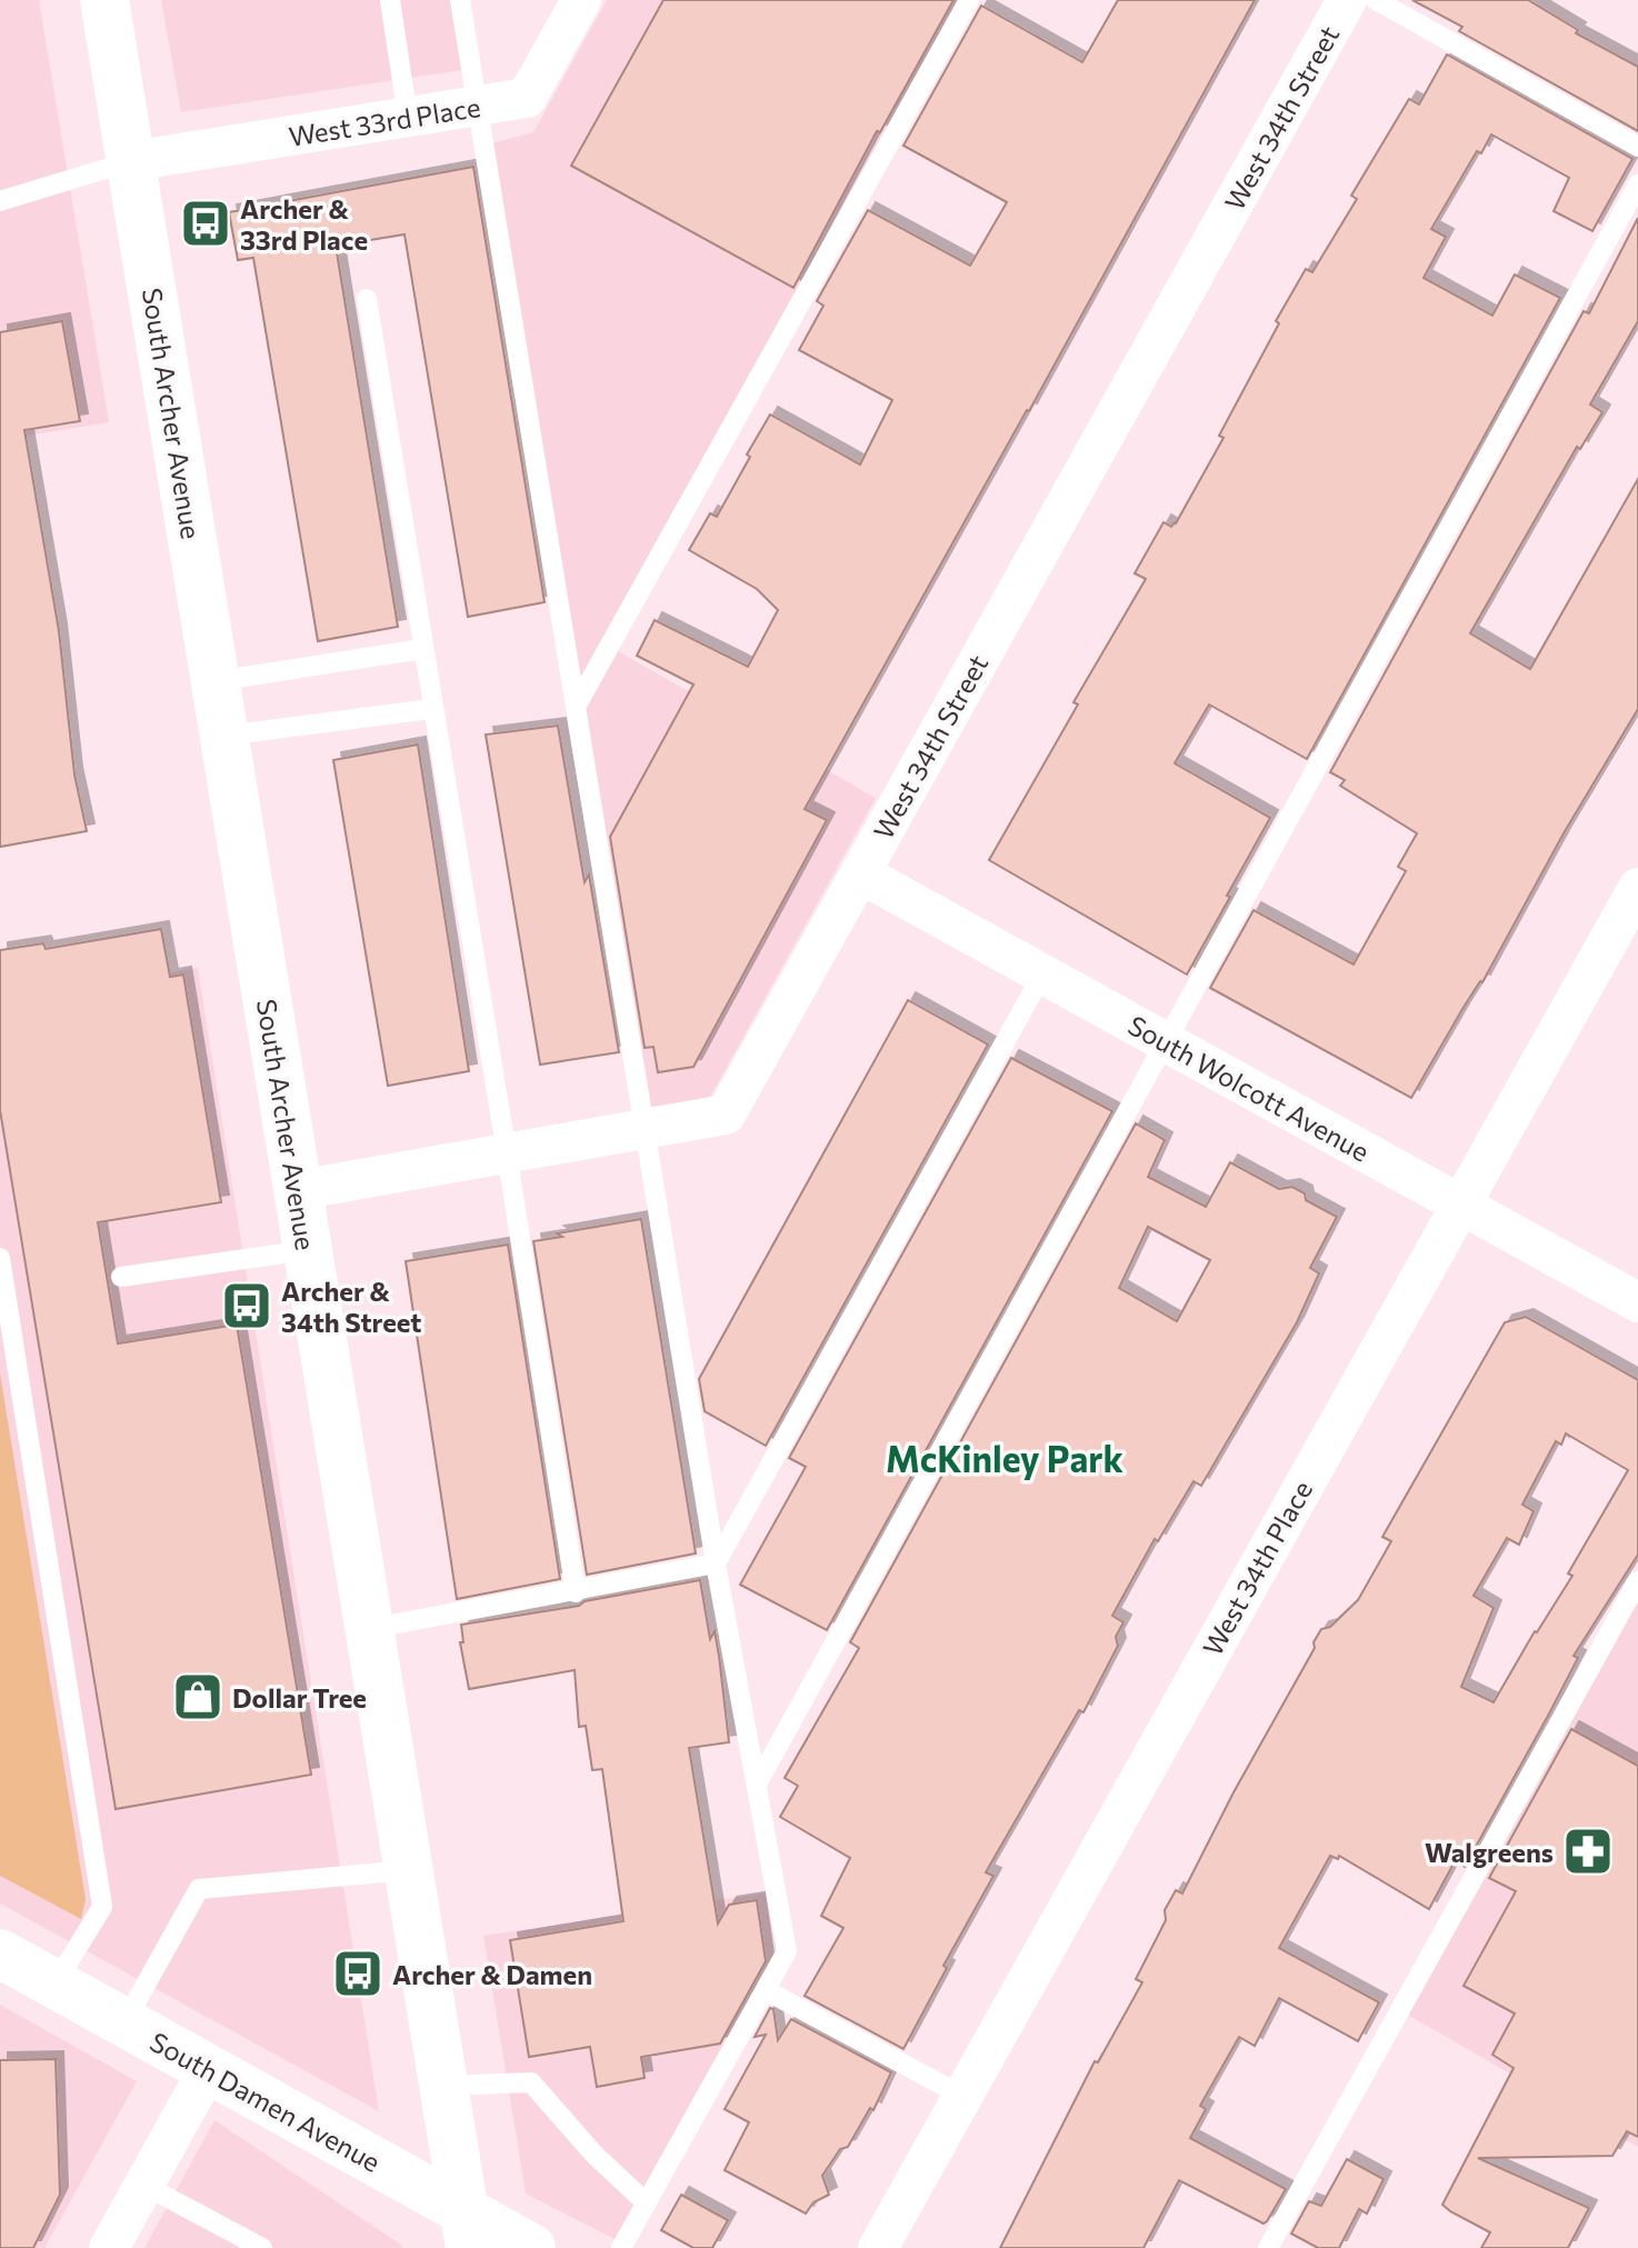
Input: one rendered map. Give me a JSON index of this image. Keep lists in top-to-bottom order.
{
  "streets": {
    "main road": ["South Archer Avenue", "South Damen Avenue"],
    "street": [
      "West 34th Street",
      "West 33rd Place",
      "South Wolcott Avenue",
      "West 34th Place"
    ]
  },
  "crossings": [
    ["West 34th Street", "South Archer Avenue"],
    ["West 34th Street", "South Wolcott Avenue"],
    ["West 33rd Place", "South Archer Avenue"],
    ["South Archer Avenue", "South Damen Avenue"],
    ["South Wolcott Avenue", "West 34th Place"]
  ],
  "districts": ["McKinley Park"],
  "places": {
    "bus stop": ["Archer & 33rd Place", "Archer & 34th Street", "Archer & Damen"],
    "shop": ["Dollar Tree"],
    "pharmacy": ["Walgreens"]
  }
}
